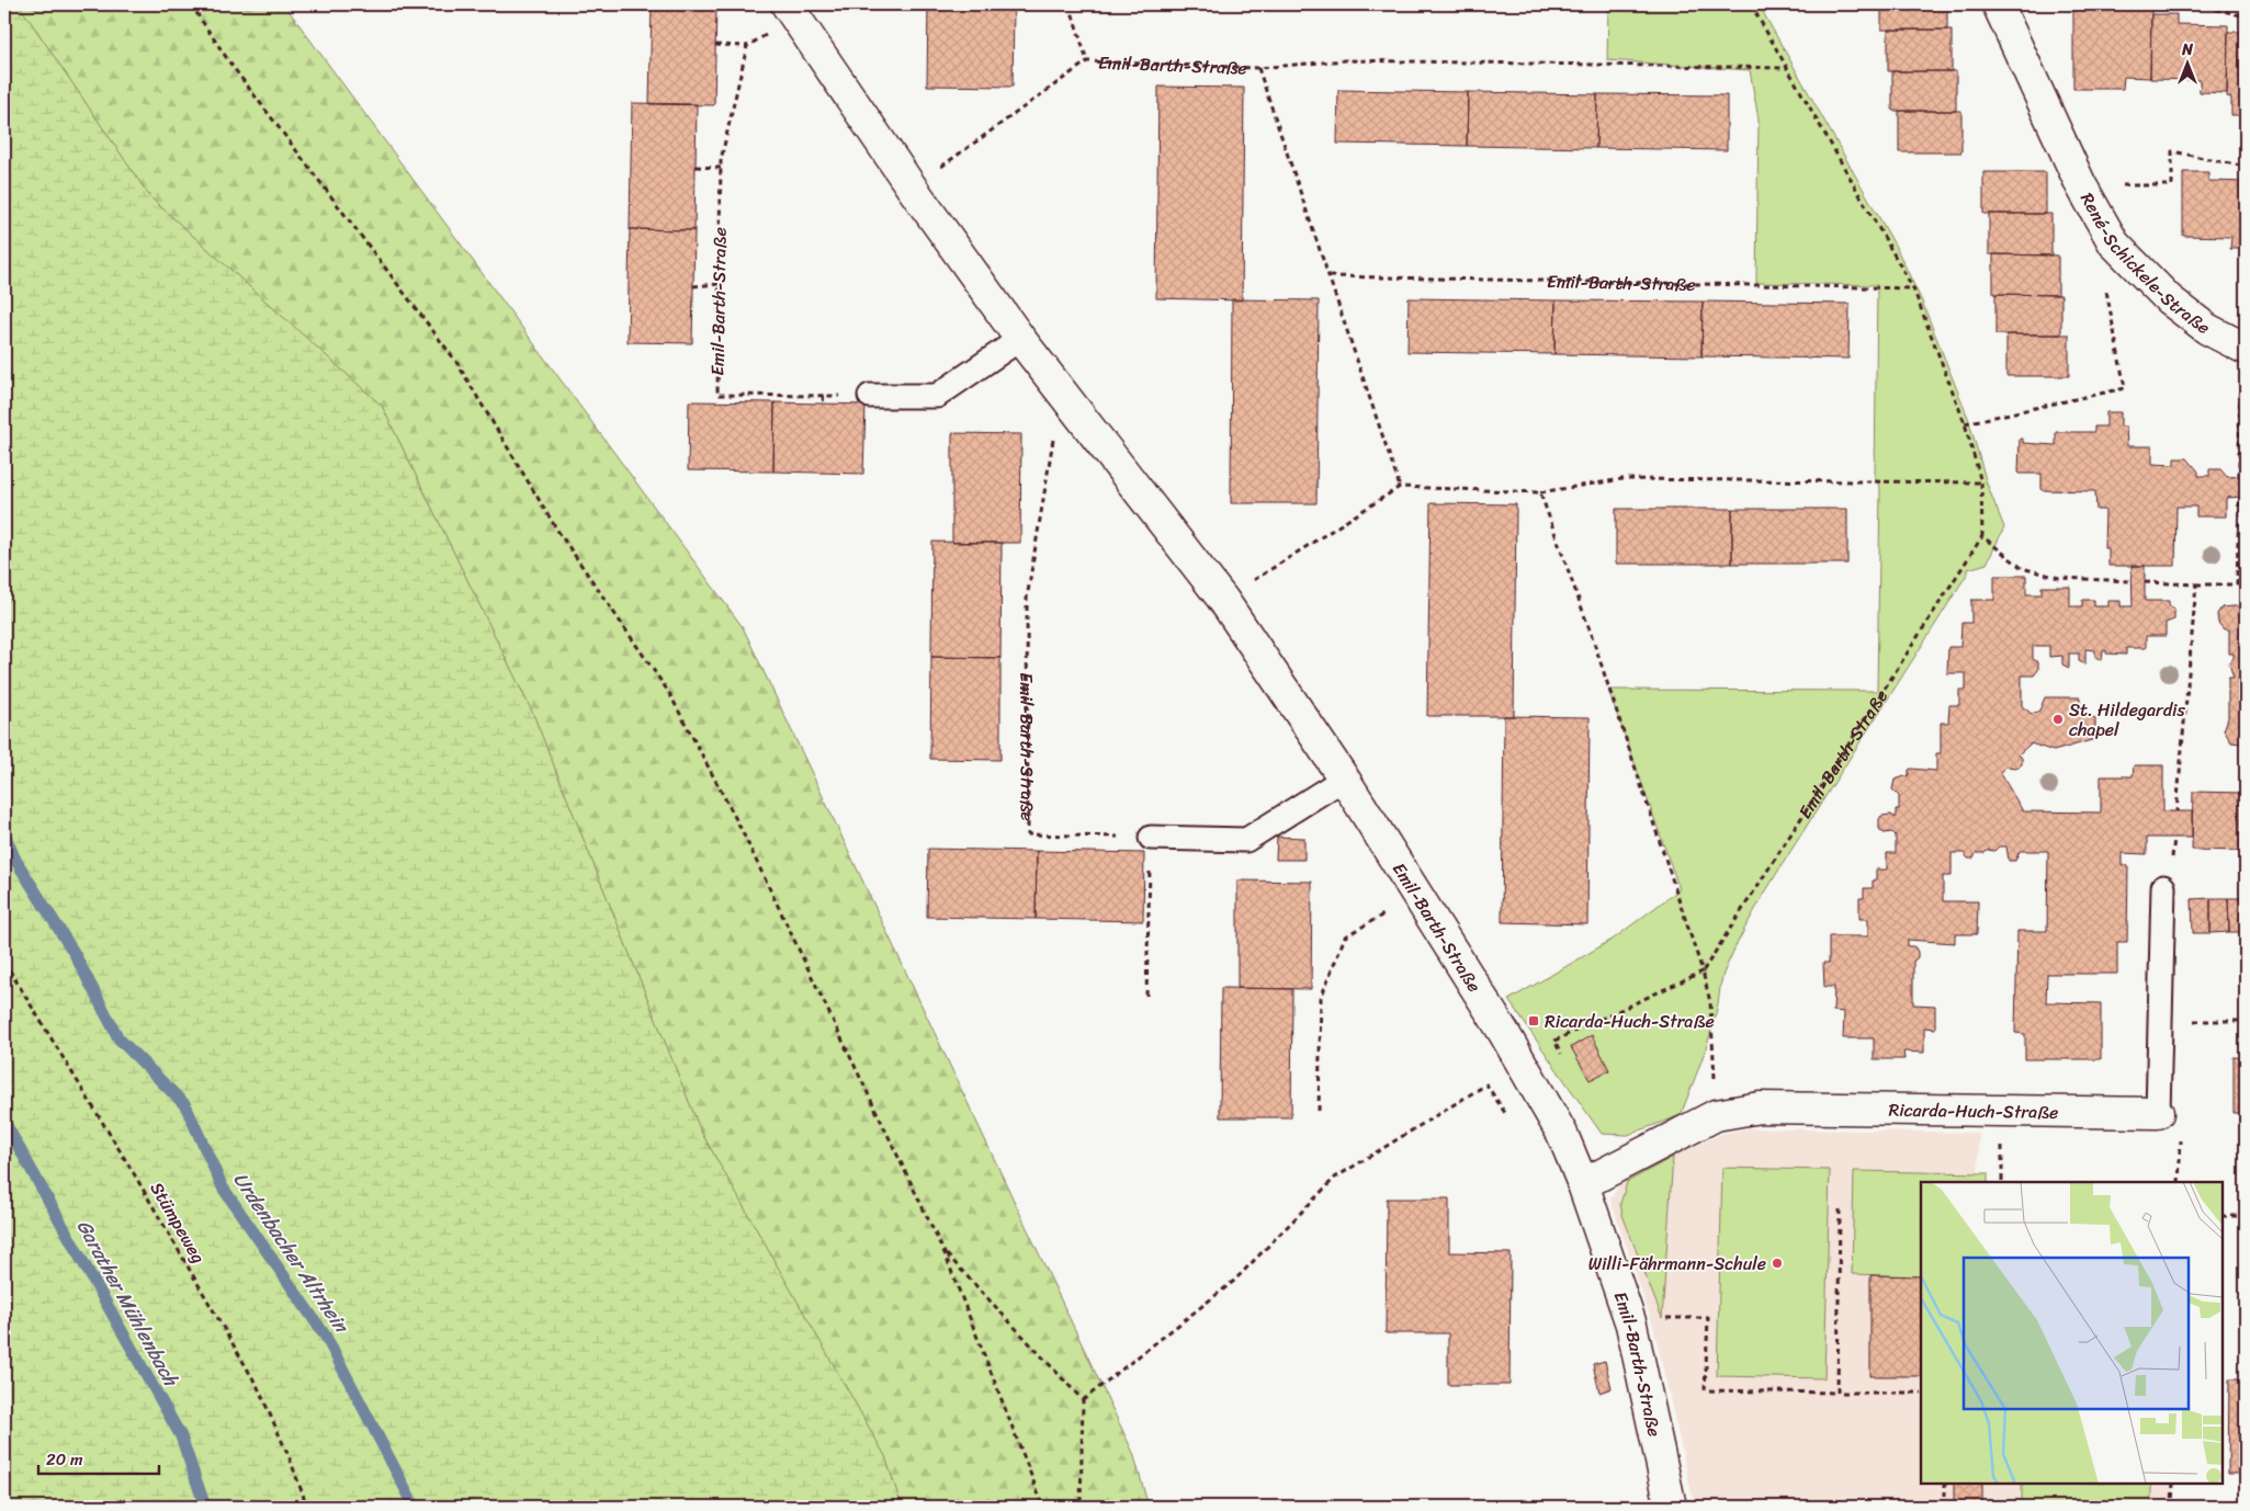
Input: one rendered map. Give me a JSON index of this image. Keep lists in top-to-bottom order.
{
  "streets": {
    "street": ["Emil-Barth-Straße", "René-Schickele-Straße", "Ricarda-Huch-Straße"],
    "path": ["Stümpeweg"]
  },
  "crossings": [
    ["Emil-Barth-Straße", "Ricarda-Huch-Straße"]
  ],
  "water": ["Urdenbacher Altrhein", "Garather Mühlenbach"],
  "places": {
    "other": ["St. Hildegardis chapel", "Willi-Fährmann-Schule"],
    "transit": ["Ricarda-Huch-Straße"]
  },
  "scale_bar": "20 m",
  "north": "top"
}
